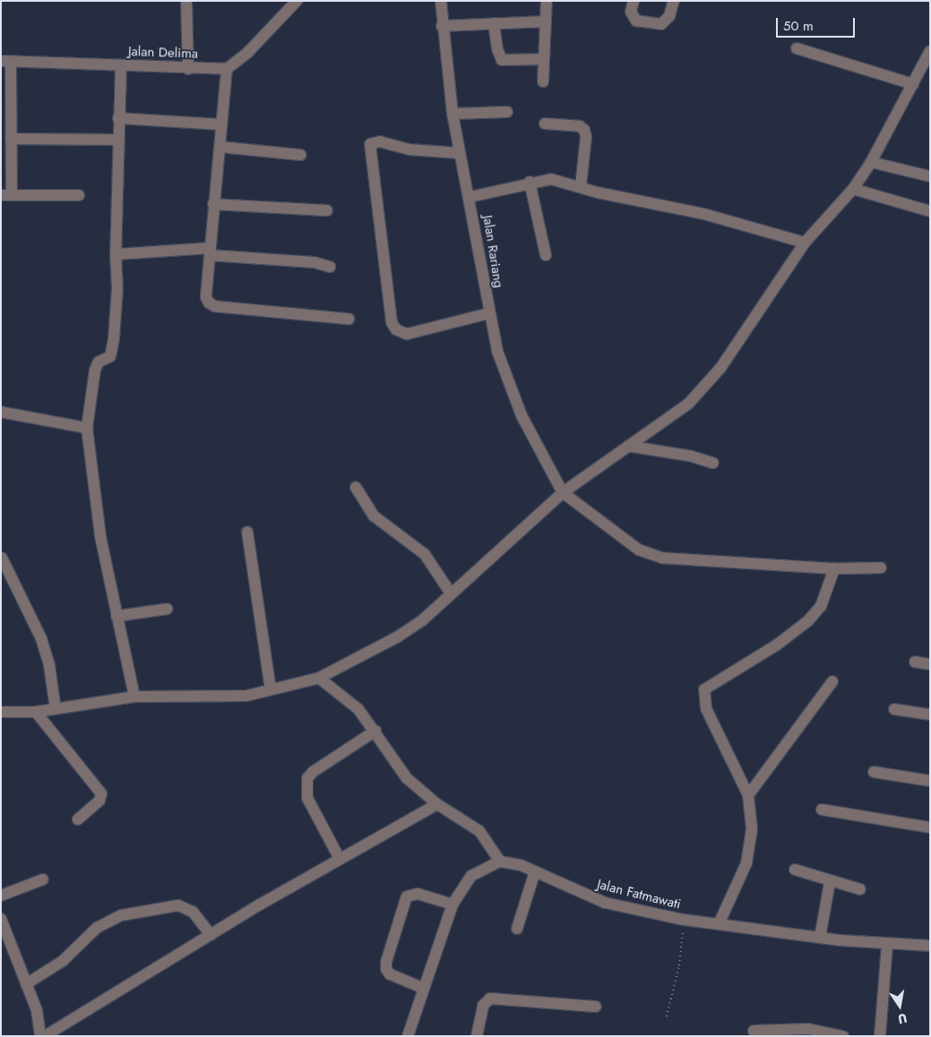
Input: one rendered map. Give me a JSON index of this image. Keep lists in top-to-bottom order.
{
  "streets": {
    "street": ["Jalan Delima", "Jalan Rariang", "Jalan Fatmawati"]
  },
  "scale_bar": "50 m",
  "north": "bottom"
}
